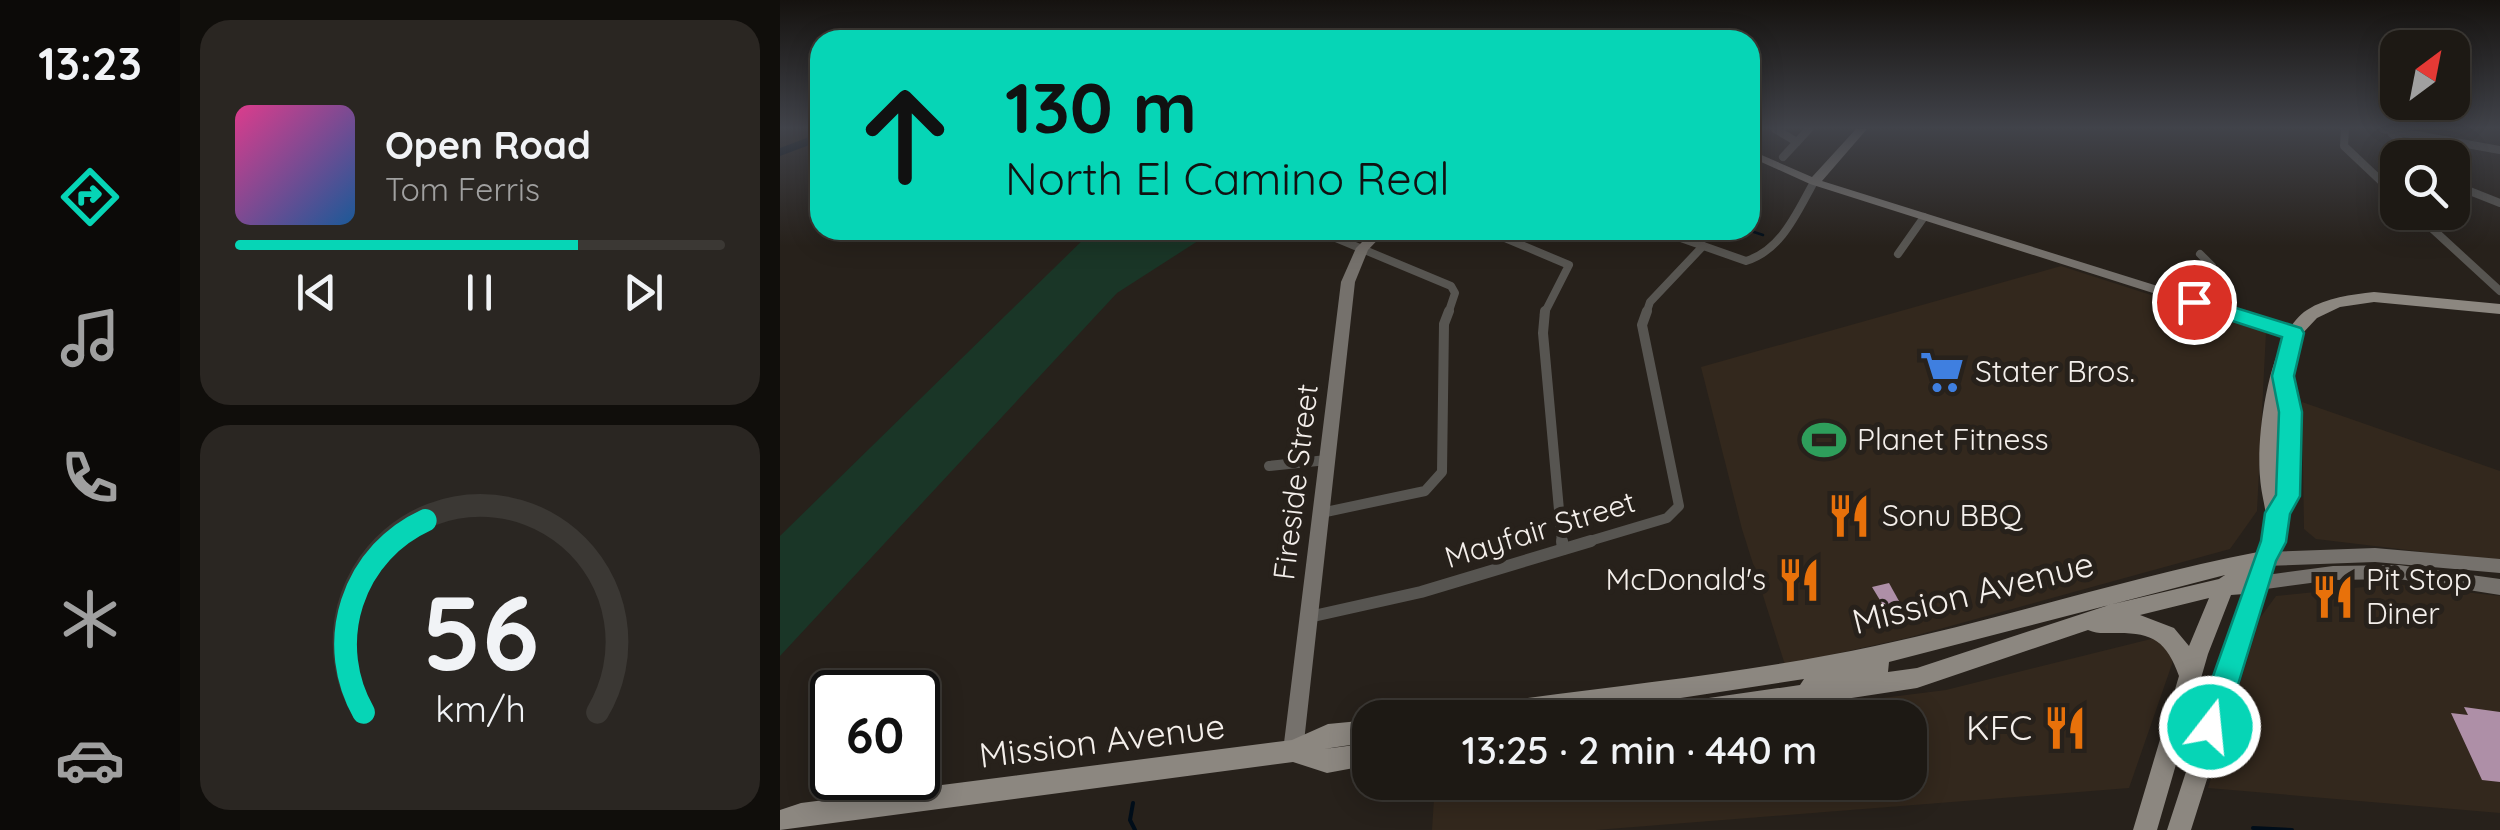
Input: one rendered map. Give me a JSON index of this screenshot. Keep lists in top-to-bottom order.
{
  "streets": {
    "main road": ["Mission Avenue"],
    "street": ["Fireside Street", "Mayfair Street"]
  },
  "crossings": [
    ["Fireside Street", "Mayfair Street"],
    ["Fireside Street", "Mission Avenue"]
  ],
  "places": {
    "supermarket": ["Stater Bros."],
    "sports": ["Planet Fitness"],
    "restaurant": [
      "Sonu BBQ",
      "McDonald's",
      "Pit Stop Diner",
      "KFC"
    ]
  },
  "north": "top right",
  "page": {
    "tabs": "13:23",
    "turn": ["130 m", "North El Camino Real"],
    "song": ["Open Road", "Tom Ferris"],
    "limit": "60",
    "trip": "13:25 · 2 min · 440 m",
    "gauge": ["56", "km/h"]
  }
}
